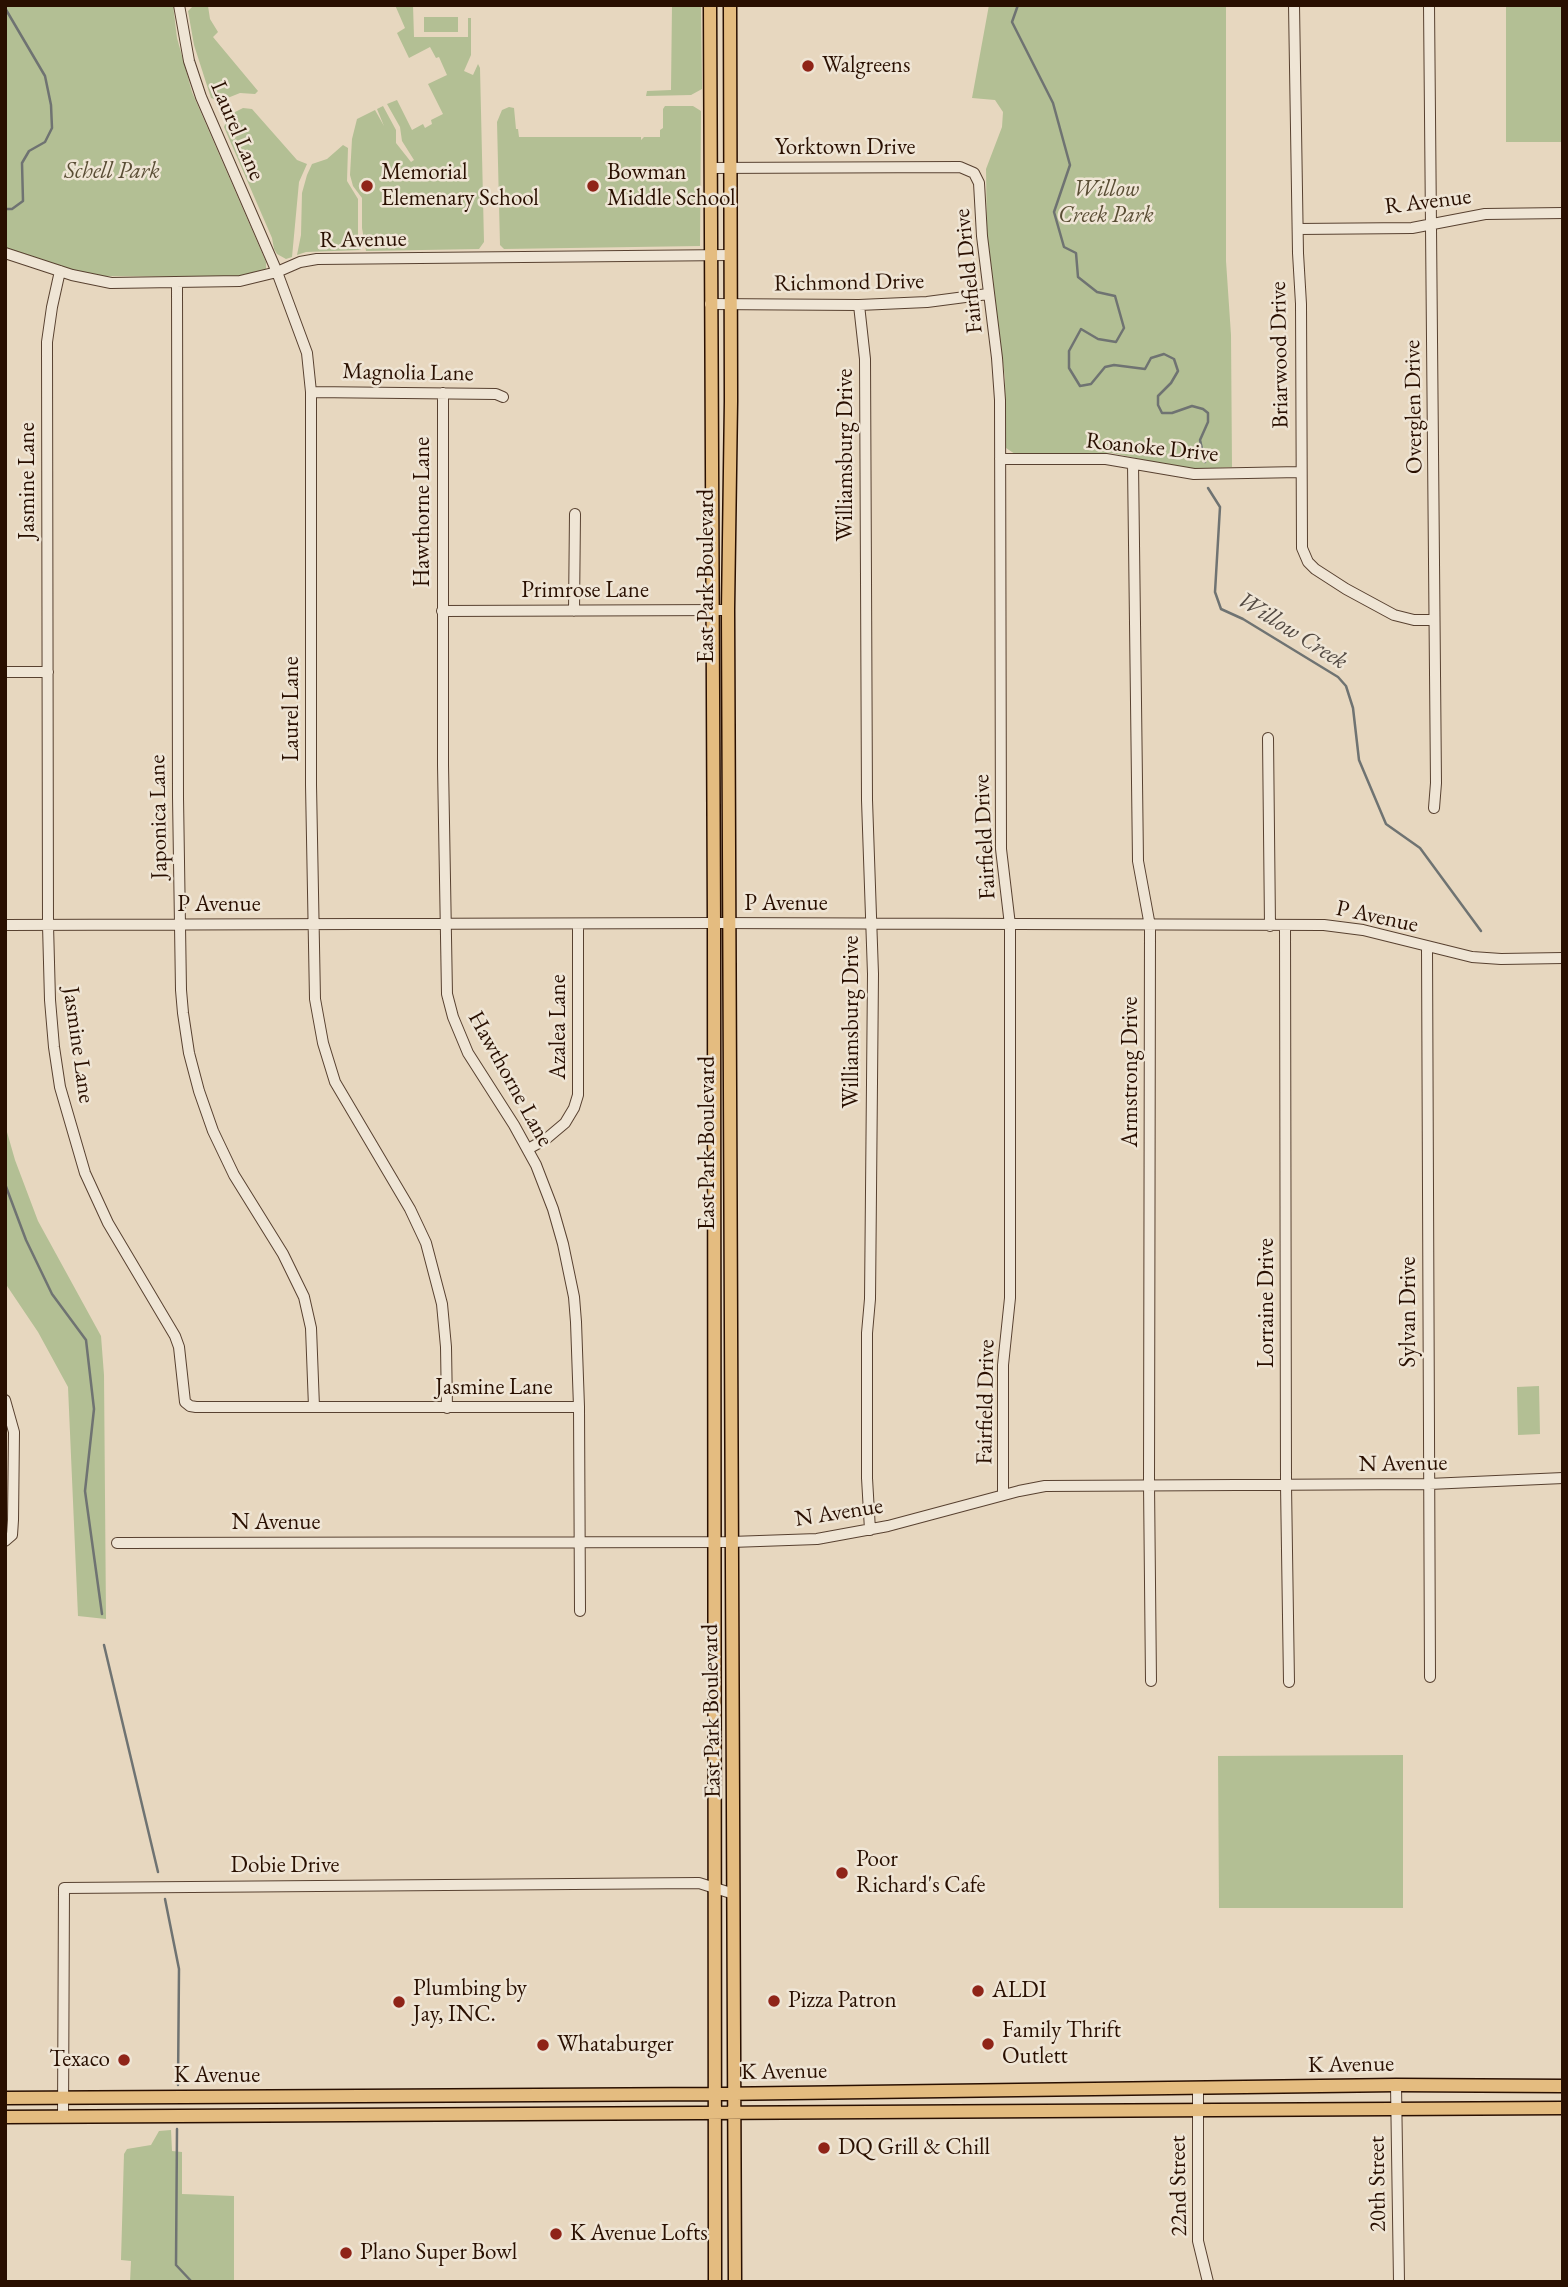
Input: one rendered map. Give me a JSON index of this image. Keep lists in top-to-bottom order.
{
  "streets": {
    "main road": ["East Park Boulevard", "K Avenue"],
    "street": [
      "Laurel Lane",
      "Yorktown Drive",
      "R Avenue",
      "Fairfield Drive",
      "Richmond Drive",
      "Briarwood Drive",
      "Magnolia Lane",
      "Overglen Drive",
      "Roanoke Drive",
      "Williamsburg Drive",
      "Jasmine Lane",
      "Hawthorne Lane",
      "Primrose Lane",
      "Japonica Lane",
      "P Avenue",
      "Azalea Lane",
      "Armstrong Drive",
      "Lorraine Drive",
      "Sylvan Drive",
      "N Avenue",
      "Dobie Drive",
      "20th Street",
      "22nd Street"
    ]
  },
  "crossings": [
    ["Laurel Lane", "R Avenue"],
    ["Laurel Lane", "Magnolia Lane"],
    ["Laurel Lane", "Jasmine Lane"],
    ["Laurel Lane", "P Avenue"],
    ["Yorktown Drive", "Fairfield Drive"],
    ["Yorktown Drive", "East Park Boulevard"],
    ["R Avenue", "Briarwood Drive"],
    ["R Avenue", "Overglen Drive"],
    ["R Avenue", "Jasmine Lane"],
    ["R Avenue", "East Park Boulevard"],
    ["R Avenue", "Japonica Lane"],
    ["Fairfield Drive", "Richmond Drive"],
    ["Fairfield Drive", "Roanoke Drive"],
    ["Fairfield Drive", "P Avenue"],
    ["Fairfield Drive", "N Avenue"],
    ["Richmond Drive", "Williamsburg Drive"],
    ["Richmond Drive", "East Park Boulevard"],
    ["Briarwood Drive", "Overglen Drive"],
    ["Briarwood Drive", "Roanoke Drive"],
    ["Magnolia Lane", "Hawthorne Lane"],
    ["Roanoke Drive", "Armstrong Drive"],
    ["Williamsburg Drive", "P Avenue"],
    ["Williamsburg Drive", "N Avenue"],
    ["Jasmine Lane", "Hawthorne Lane"],
    ["Jasmine Lane", "Japonica Lane"],
    ["Jasmine Lane", "P Avenue"],
    ["Hawthorne Lane", "Primrose Lane"],
    ["Hawthorne Lane", "P Avenue"],
    ["Hawthorne Lane", "Azalea Lane"],
    ["Hawthorne Lane", "N Avenue"],
    ["East Park Boulevard", "Primrose Lane"],
    ["East Park Boulevard", "P Avenue"],
    ["East Park Boulevard", "N Avenue"],
    ["East Park Boulevard", "Dobie Drive"],
    ["East Park Boulevard", "K Avenue"],
    ["Japonica Lane", "P Avenue"],
    ["P Avenue", "Azalea Lane"],
    ["P Avenue", "Armstrong Drive"],
    ["P Avenue", "Lorraine Drive"],
    ["P Avenue", "Sylvan Drive"],
    ["Armstrong Drive", "N Avenue"],
    ["Lorraine Drive", "N Avenue"],
    ["Sylvan Drive", "N Avenue"],
    ["Dobie Drive", "K Avenue"],
    ["K Avenue", "20th Street"],
    ["K Avenue", "22nd Street"]
  ],
  "water": ["Willow Creek"],
  "parks": ["Schell Park", "Willow Creek Park"],
  "places": [
    "Walgreens",
    "Memorial Elemenary School",
    "Bowman Middle School",
    "Poor Richard's Cafe",
    "ALDI",
    "Pizza Patron",
    "Plumbing by Jay, INC.",
    "Family Thrift Outlett",
    "Whataburger",
    "Texaco",
    "DQ Grill & Chill",
    "K Avenue Lofts",
    "Plano Super Bowl"
  ]
}
